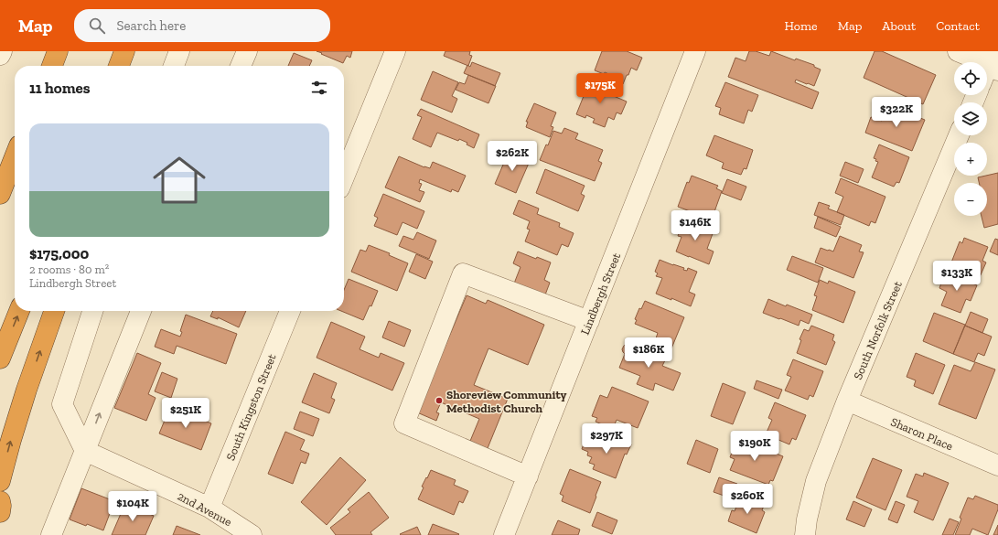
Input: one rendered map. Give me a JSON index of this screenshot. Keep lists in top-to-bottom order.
{
  "streets": {
    "street": [
      "Lindbergh Street",
      "South Norfolk Street",
      "South Kingston Street",
      "Sharon Place",
      "2nd Avenue"
    ]
  },
  "crossings": [
    ["South Norfolk Street", "Sharon Place"],
    ["South Kingston Street", "2nd Avenue"]
  ],
  "places": ["Shoreview Community Methodist Church"],
  "page": {
    "header": "Map",
    "search": "Search here",
    "nav": [
      "Home",
      "Map",
      "About",
      "Contact"
    ],
    "map_buttons": ["+", "−"],
    "heading": "11 homes",
    "price": [
      "$175K",
      "$322K",
      "$262K",
      "$146K",
      "$133K",
      "$186K",
      "$251K",
      "$297K",
      "$190K",
      "$260K",
      "$104K"
    ],
    "list": [
      {
        "name": "$175,000",
        "note": "2 rooms · 80 m² · Lindbergh Street"
      }
    ]
  }
}
